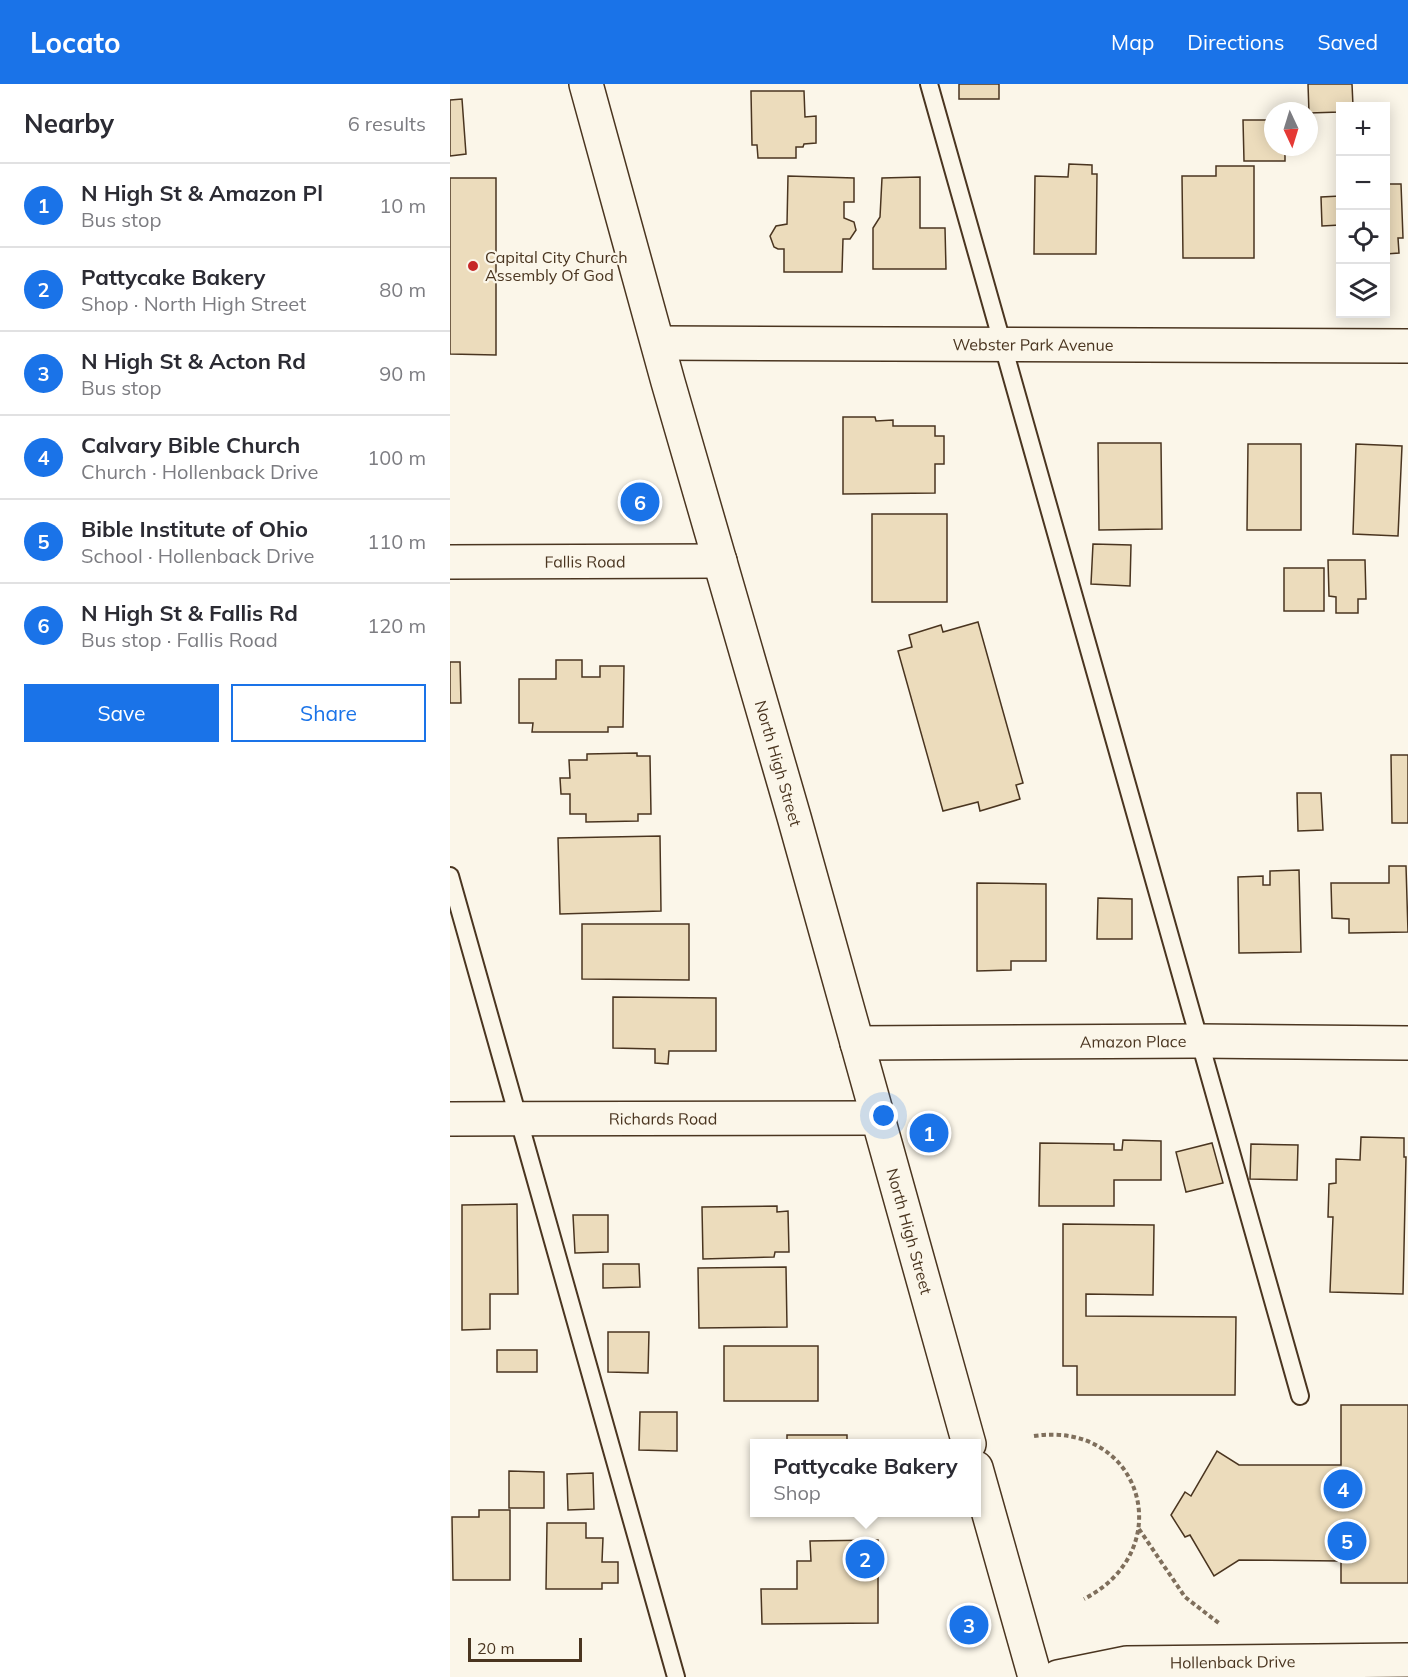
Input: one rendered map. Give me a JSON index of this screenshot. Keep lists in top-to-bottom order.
{
  "streets": {
    "street": [
      "Webster Park Avenue",
      "Fallis Road",
      "North High Street",
      "Amazon Place",
      "Richards Road",
      "Hollenback Drive"
    ]
  },
  "crossings": [
    ["Webster Park Avenue", "North High Street"],
    ["Fallis Road", "North High Street"],
    ["North High Street", "Amazon Place"],
    ["North High Street", "Richards Road"]
  ],
  "places": ["Capital City Church Assembly Of God"],
  "scale_bar": "20 m",
  "north": "bottom",
  "page": {
    "header": "Locato",
    "nav": ["Map", "Directions", "Saved"],
    "heading": ["Nearby", "6 results"],
    "map_buttons": ["+", "−"],
    "list": [
      {
        "mark": "1",
        "name": "N High St & Amazon Pl",
        "note": "Bus stop",
        "value": "10 m"
      },
      {
        "mark": "2",
        "name": "Pattycake Bakery",
        "note": "Shop · North High Street",
        "value": "80 m"
      },
      {
        "mark": "3",
        "name": "N High St & Acton Rd",
        "note": "Bus stop",
        "value": "90 m"
      },
      {
        "mark": "4",
        "name": "Calvary Bible Church",
        "note": "Church · Hollenback Drive",
        "value": "100 m"
      },
      {
        "mark": "5",
        "name": "Bible Institute of Ohio",
        "note": "School · Hollenback Drive",
        "value": "110 m"
      },
      {
        "mark": "6",
        "name": "N High St & Fallis Rd",
        "note": "Bus stop · Fallis Road",
        "value": "120 m"
      }
    ],
    "pins": [
      "6",
      "1",
      "4",
      "5",
      "2",
      "3"
    ],
    "buttons": ["Save", "Share"],
    "popup": ["Pattycake Bakery", "Shop"],
    "scale": "20 m"
  }
}
